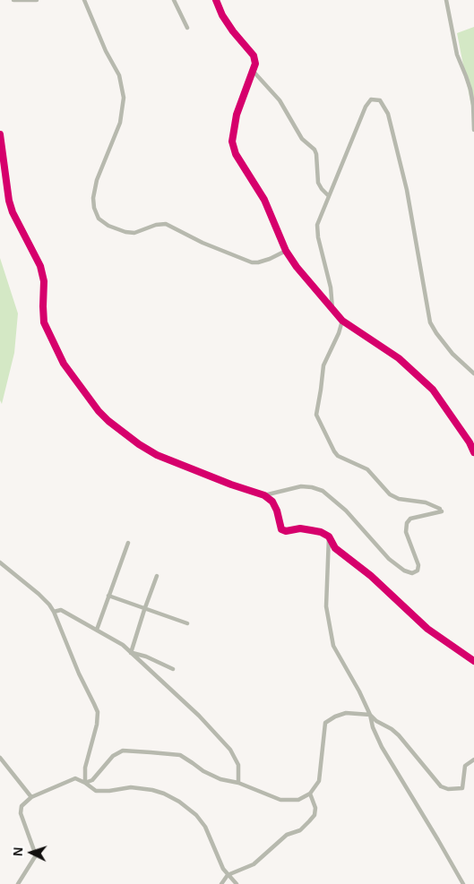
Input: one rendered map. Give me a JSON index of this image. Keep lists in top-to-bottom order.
{
  "north": "left"
}
